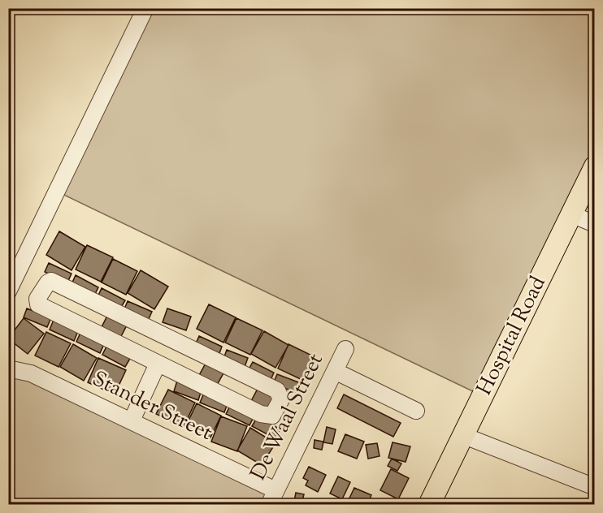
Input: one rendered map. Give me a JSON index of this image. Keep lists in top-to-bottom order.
{
  "streets": {
    "main road": ["Hospital Road"],
    "street": ["Stander Street", "De Waal Street"]
  },
  "crossings": [
    ["Stander Street", "De Waal Street"]
  ]
}
